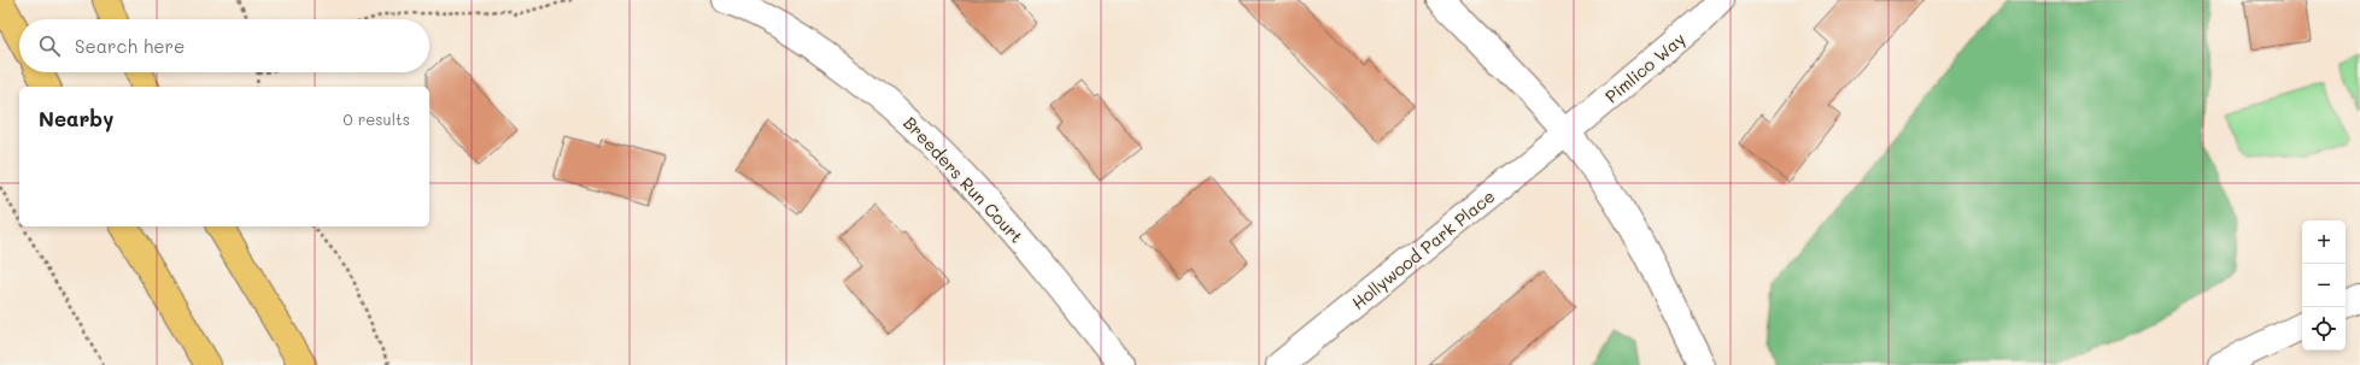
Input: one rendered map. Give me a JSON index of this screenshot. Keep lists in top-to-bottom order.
{
  "streets": {
    "street": ["Pimlico Way", "Breeders Run Court", "Hollywood Park Place"]
  },
  "crossings": [
    ["Pimlico Way", "Hollywood Park Place"]
  ],
  "page": {
    "search": "Search here",
    "heading": ["Nearby", "0 results"],
    "map_buttons": ["+", "−"]
  }
}
